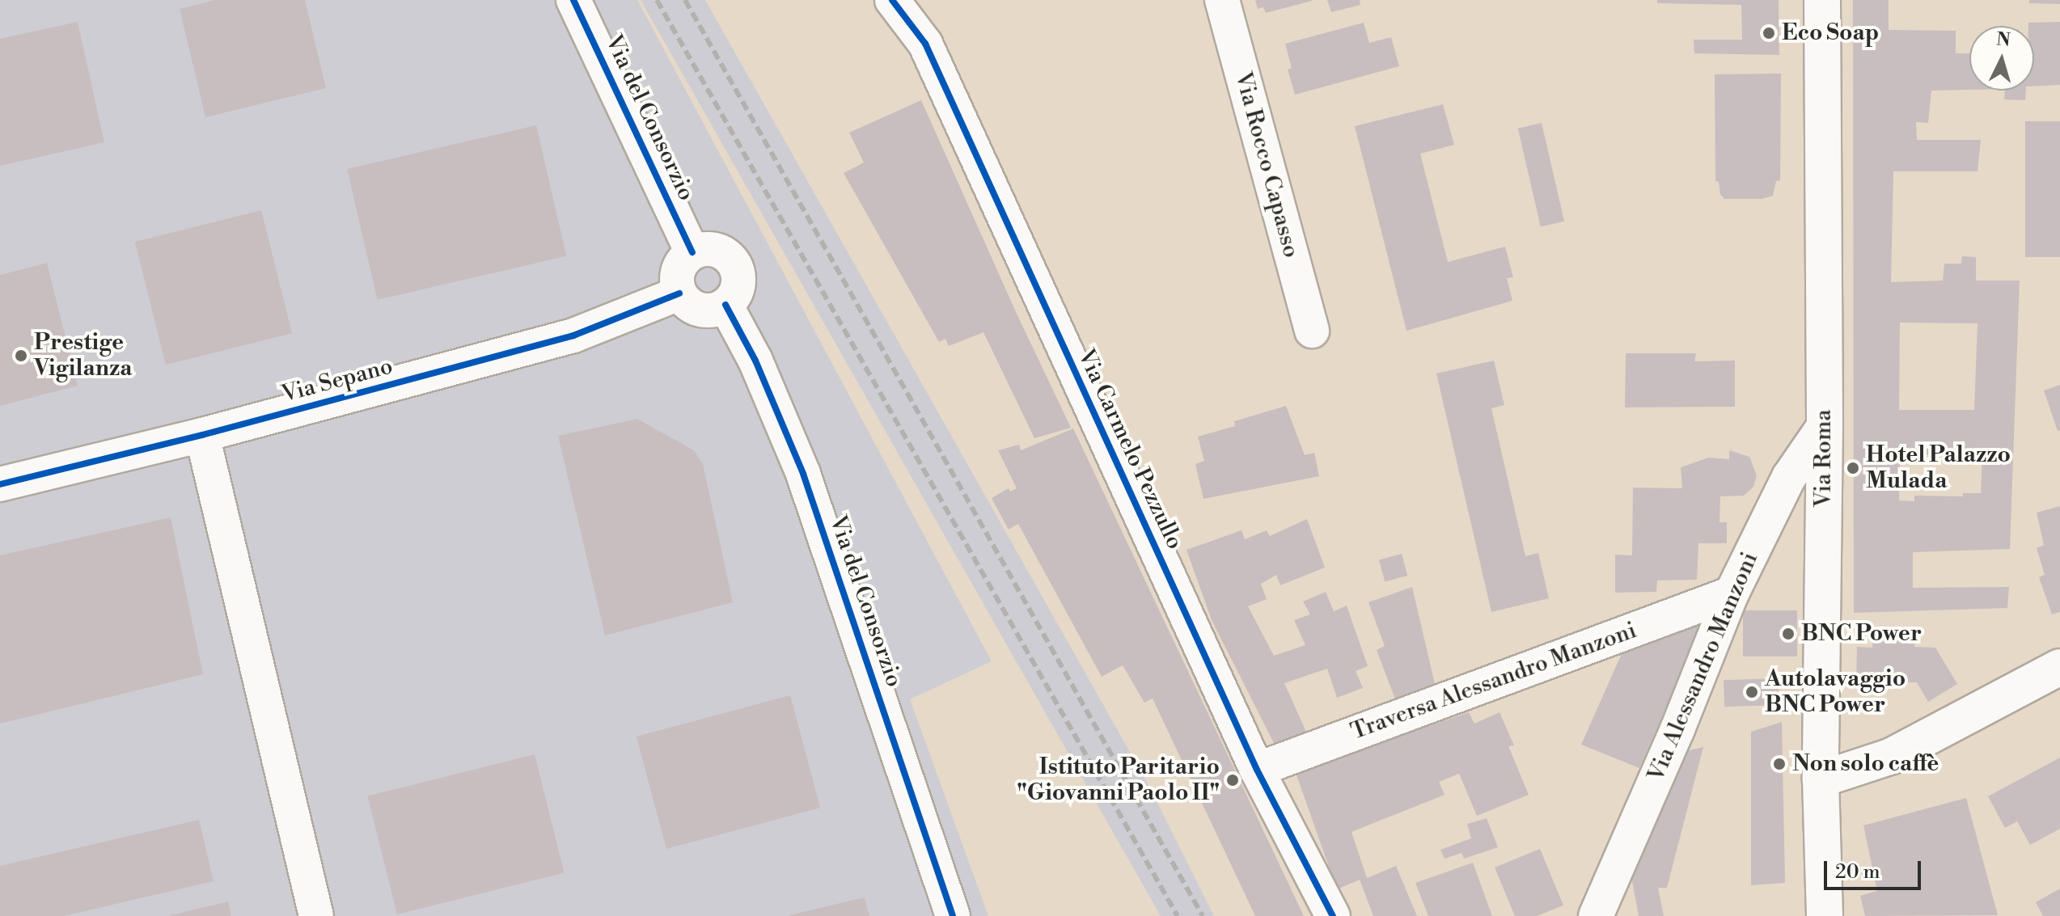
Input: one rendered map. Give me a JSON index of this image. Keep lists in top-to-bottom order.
{
  "streets": {
    "street": [
      "Via del Consorzio",
      "Via Rocco Capasso",
      "Via Sepano",
      "Via Carmelo Pezzullo",
      "Via Roma",
      "Via Alessandro Manzoni",
      "Traversa Alessandro Manzoni"
    ]
  },
  "crossings": [
    ["Via del Consorzio", "Via Sepano"],
    ["Via Carmelo Pezzullo", "Traversa Alessandro Manzoni"],
    ["Via Roma", "Via Alessandro Manzoni"],
    ["Via Alessandro Manzoni", "Traversa Alessandro Manzoni"]
  ],
  "places": [
    "Eco Soap",
    "Prestige Vigilanza",
    "Hotel Palazzo Mulada",
    "BNC Power",
    "Autolavaggio BNC Power",
    "Non solo caffè",
    "Istituto Paritario \"Giovanni Paolo II\""
  ],
  "scale_bar": "20 m",
  "north": "top"
}
